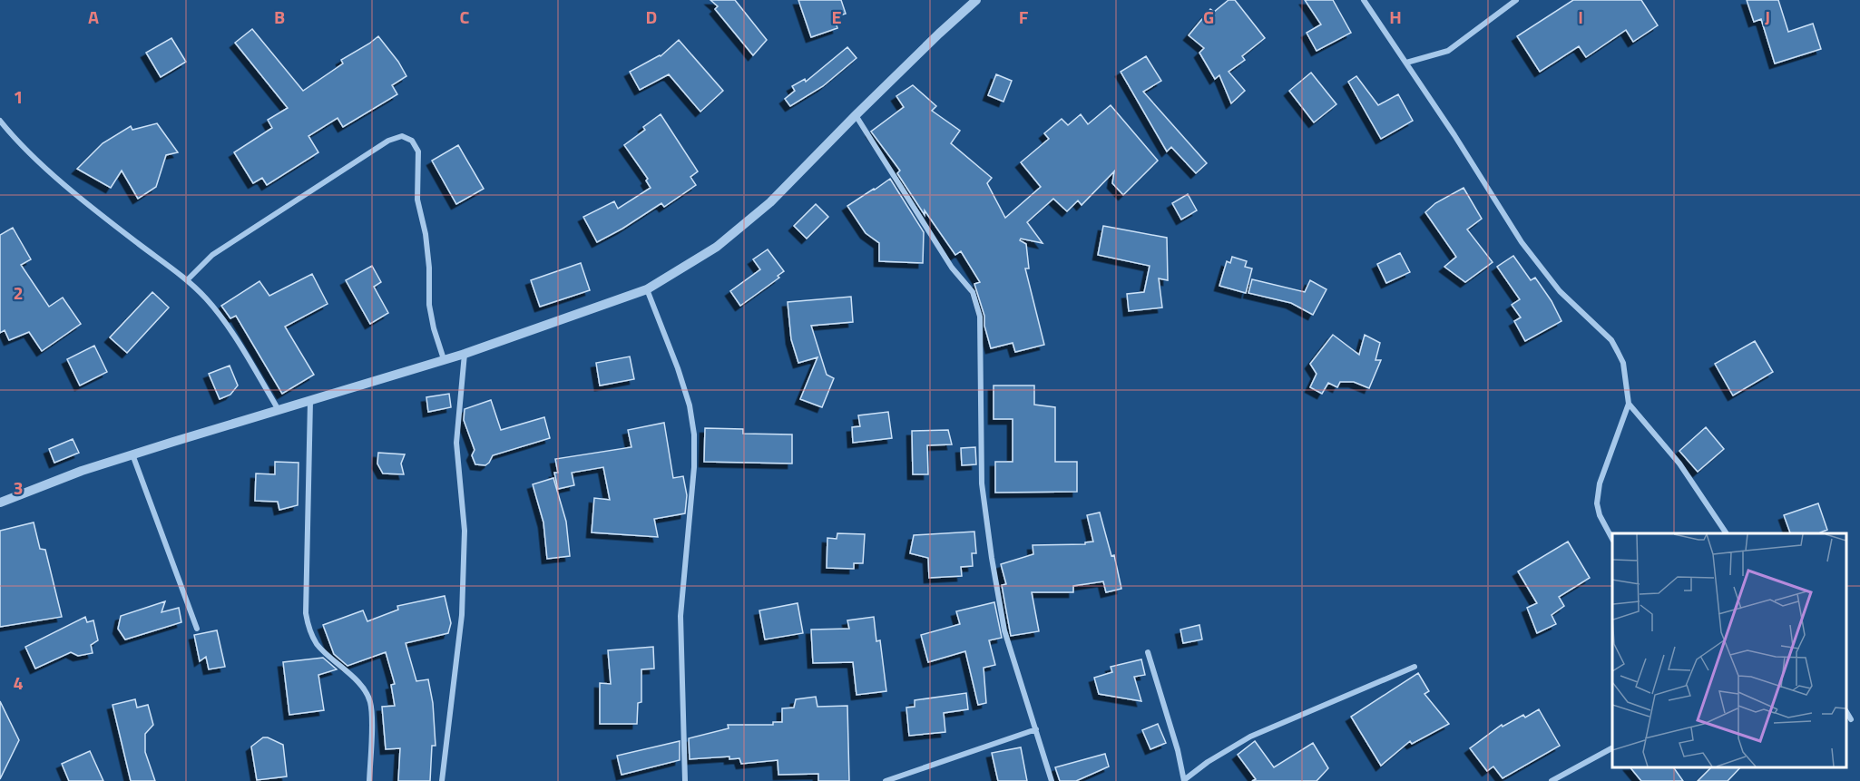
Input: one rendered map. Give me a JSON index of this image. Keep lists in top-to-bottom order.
{
  "grid": {
    "columns": [
      "A",
      "B",
      "C",
      "D",
      "E",
      "F",
      "G",
      "H",
      "I",
      "J"
    ],
    "rows": [
      "1",
      "2",
      "3",
      "4"
    ]
  }
}
